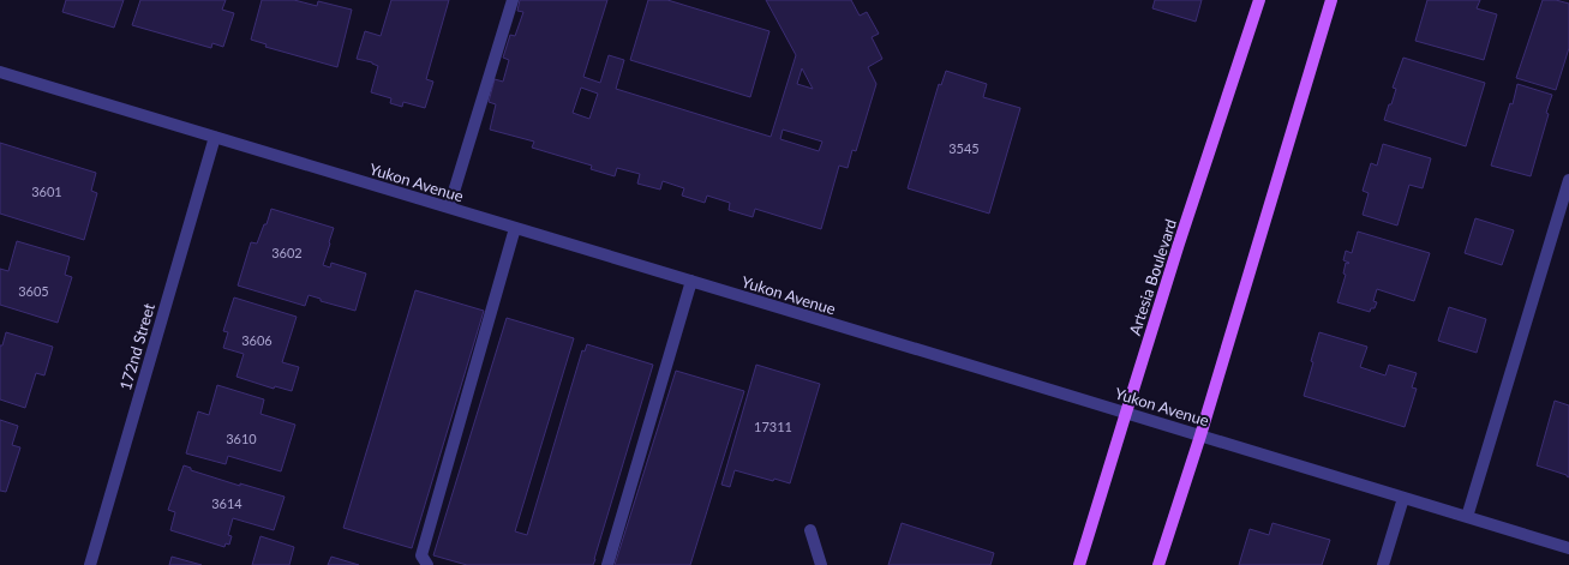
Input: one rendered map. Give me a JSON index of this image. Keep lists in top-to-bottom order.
{
  "streets": {
    "main road": ["Artesia Boulevard"],
    "street": ["Yukon Avenue", "172nd Street"]
  },
  "crossings": [
    ["Yukon Avenue", "Artesia Boulevard"],
    ["Yukon Avenue", "172nd Street"]
  ],
  "house_numbers": [
    "3545",
    "3601",
    "3602",
    "3605",
    "3606",
    "17311",
    "3610",
    "3614"
  ]
}
